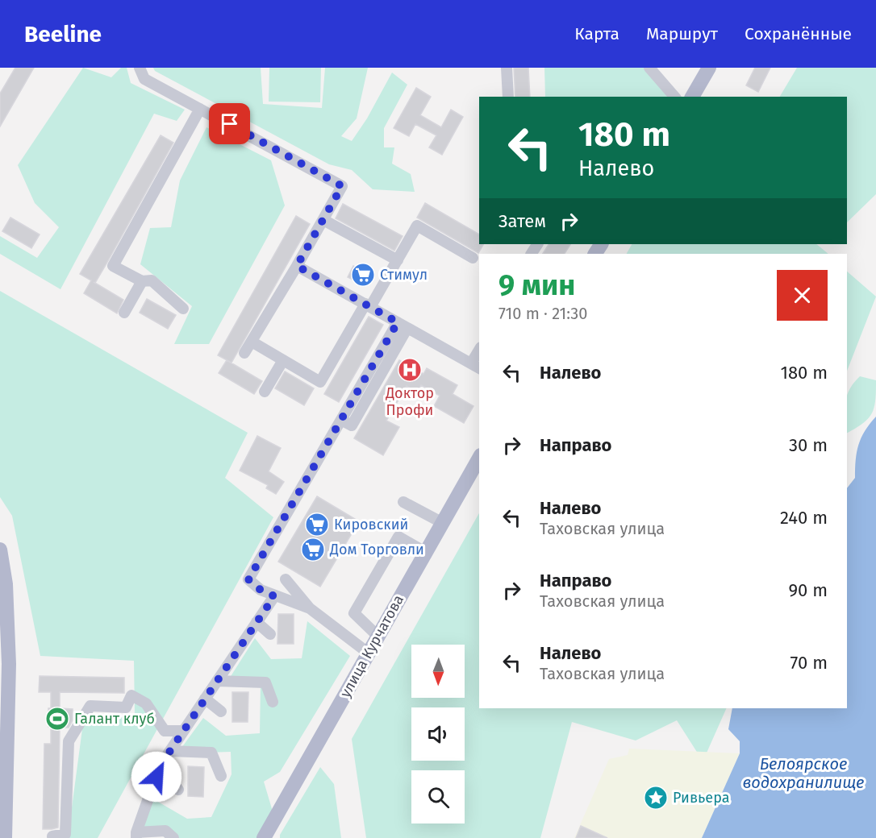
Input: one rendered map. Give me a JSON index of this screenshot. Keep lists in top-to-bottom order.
{
  "streets": {
    "main road": ["улица Курчатова"]
  },
  "water": ["Белоярское водохранилище"],
  "places": {
    "supermarket": ["Стимул", "Кировский", "Дом Торговли"],
    "hospital": ["Доктор Профи"],
    "sports": ["Галант клуб"],
    "place": ["Ривьера"]
  },
  "north": "bottom",
  "page": {
    "header": "Beeline",
    "nav": ["Карта", "Маршрут", "Сохранённые"],
    "turn": ["180 m", "Налево"],
    "then": "Затем",
    "heading": ["9 мин", "710 m · 21:30"],
    "list": [
      {
        "name": "Налево",
        "value": "180 m"
      },
      {
        "name": "Направо",
        "value": "30 m"
      },
      {
        "name": "Налево",
        "note": "Таховская улица",
        "value": "240 m"
      },
      {
        "name": "Направо",
        "note": "Таховская улица",
        "value": "90 m"
      },
      {
        "name": "Налево",
        "note": "Таховская улица",
        "value": "70 m"
      }
    ]
  }
}
